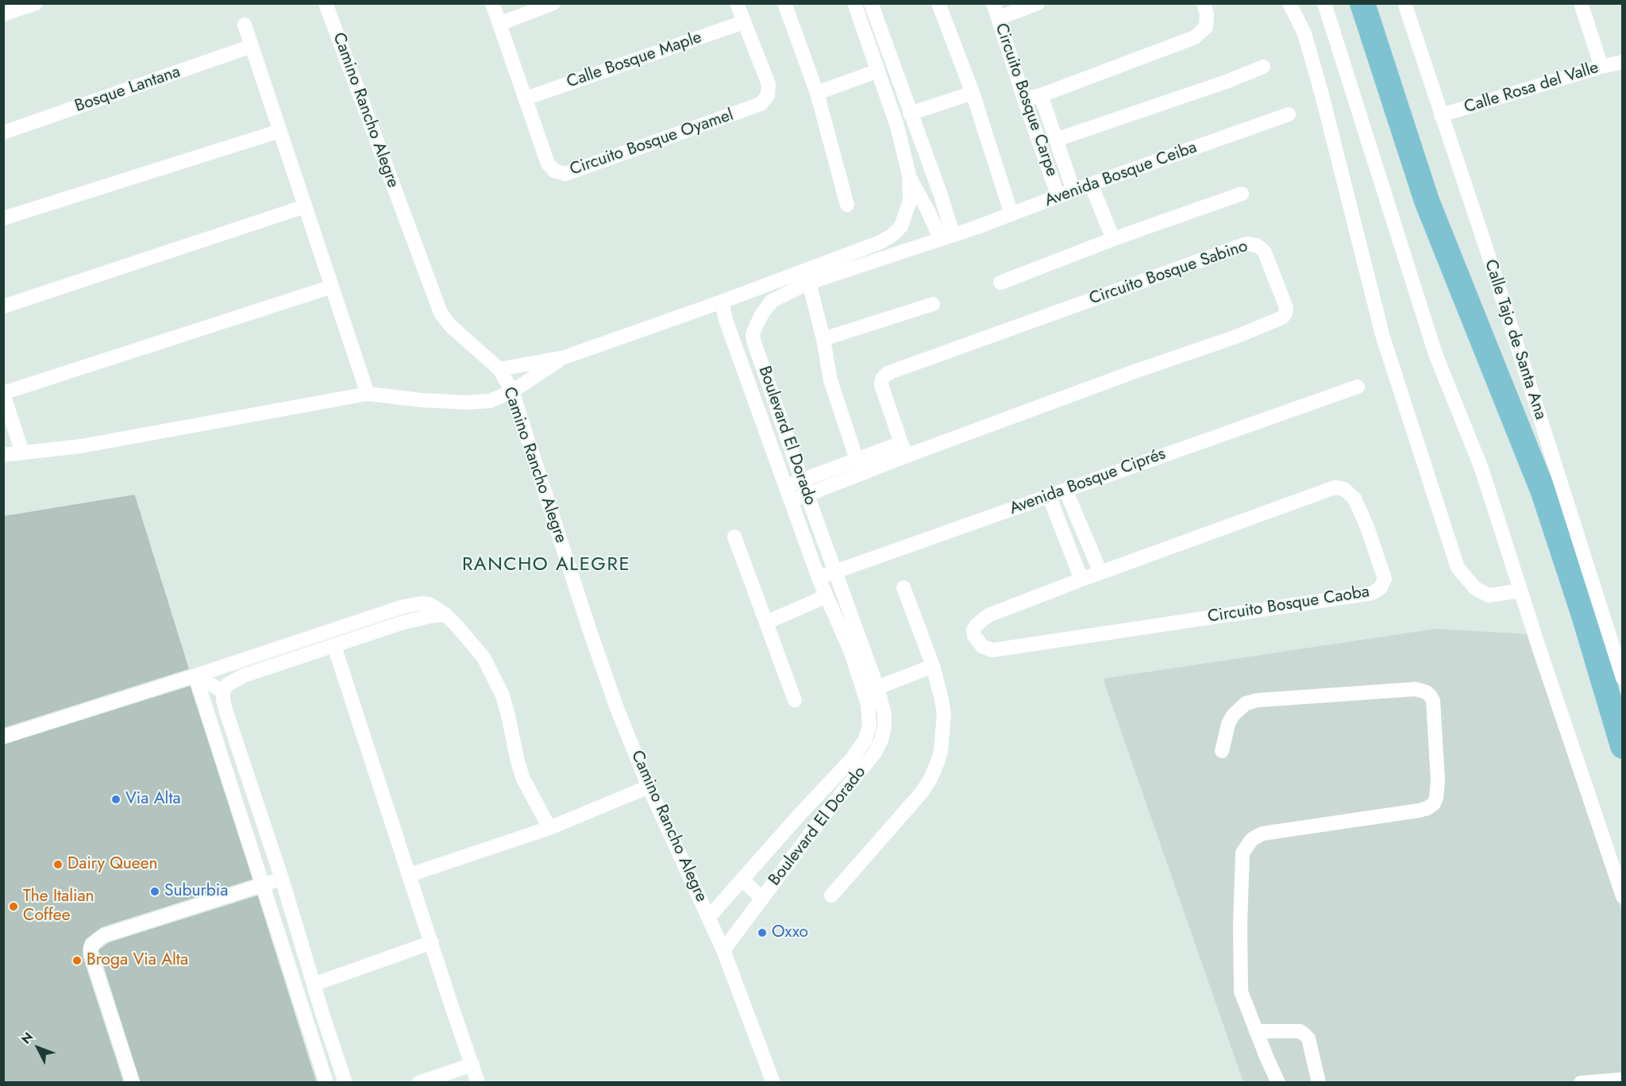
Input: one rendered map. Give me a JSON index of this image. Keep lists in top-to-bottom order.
{
  "streets": {
    "street": [
      "Calle Bosque Maple",
      "Calle Rosa del Valle",
      "Bosque Lantana",
      "Circuito Bosque Carpe",
      "Camino Rancho Alegre",
      "Circuito Bosque Oyamel",
      "Avenida Bosque Ceiba",
      "Circuito Bosque Sabino",
      "Calle Tajo de Santa Ana",
      "Boulevard El Dorado",
      "Avenida Bosque Ciprés",
      "Circuito Bosque Caoba"
    ]
  },
  "crossings": [
    ["Calle Bosque Maple", "Circuito Bosque Oyamel"],
    ["Calle Rosa del Valle", "Calle Tajo de Santa Ana"],
    ["Circuito Bosque Carpe", "Avenida Bosque Ceiba"],
    ["Camino Rancho Alegre", "Boulevard El Dorado"],
    ["Avenida Bosque Ceiba", "Boulevard El Dorado"],
    ["Circuito Bosque Sabino", "Boulevard El Dorado"],
    ["Boulevard El Dorado", "Avenida Bosque Ciprés"]
  ],
  "districts": ["RANCHO ALEGRE"],
  "places": [
    "Via Alta",
    "Dairy Queen",
    "Suburbia",
    "The Italian Coffee",
    "Oxxo",
    "Broga Via Alta"
  ],
  "north": "top left"
}
